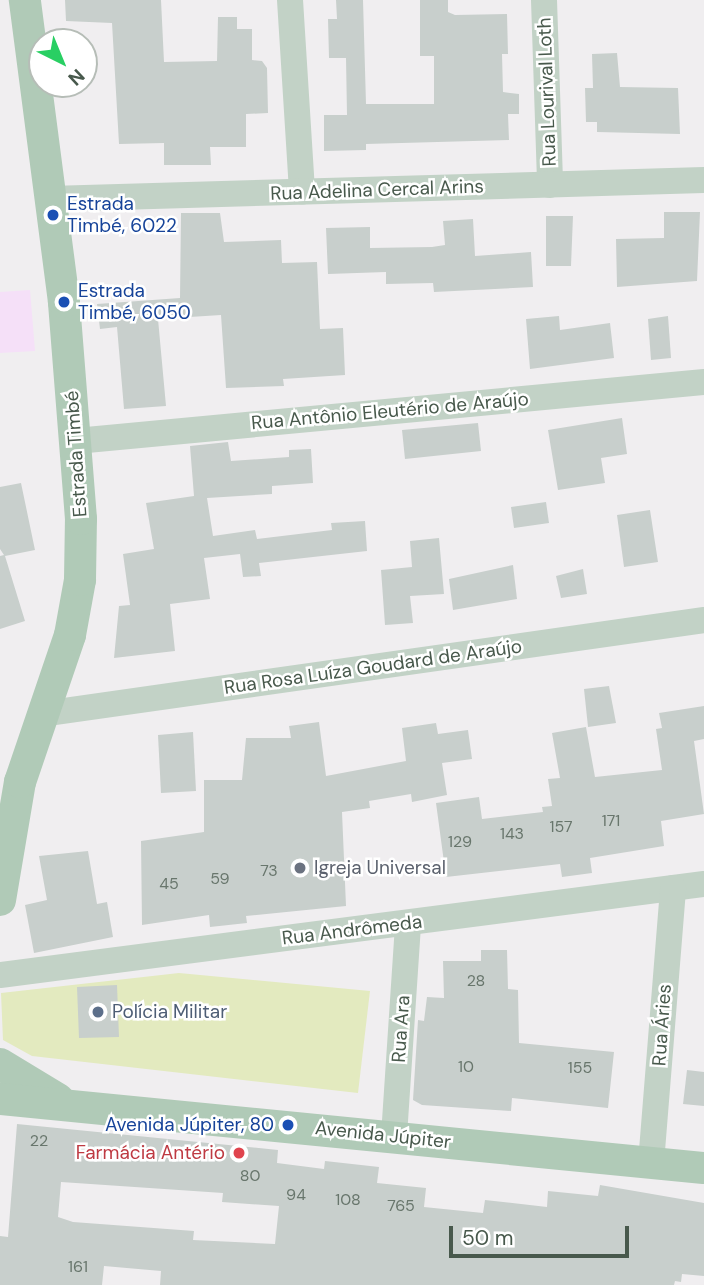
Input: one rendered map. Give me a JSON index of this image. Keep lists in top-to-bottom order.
{
  "streets": {
    "main road": ["Estrada Timbé", "Avenida Júpiter"],
    "street": [
      "Rua Lourival Loth",
      "Rua Adelina Cercal Arins",
      "Rua Antônio Eleutério de Araújo",
      "Rua Rosa Luíza Goudard de Araújo",
      "Rua Andrômeda",
      "Rua Áries",
      "Rua Ara"
    ]
  },
  "crossings": [
    ["Rua Lourival Loth", "Rua Adelina Cercal Arins"],
    ["Rua Adelina Cercal Arins", "Estrada Timbé"],
    ["Rua Antônio Eleutério de Araújo", "Estrada Timbé"],
    ["Estrada Timbé", "Rua Rosa Luíza Goudard de Araújo"],
    ["Rua Andrômeda", "Rua Áries"],
    ["Rua Andrômeda", "Rua Ara"],
    ["Rua Áries", "Avenida Júpiter"],
    ["Rua Ara", "Avenida Júpiter"]
  ],
  "places": [
    "Estrada Timbé, 6022",
    "Estrada Timbé, 6050",
    "Igreja Universal",
    "Polícia Militar",
    "Avenida Júpiter, 80",
    "Farmácia Antério"
  ],
  "house_numbers": [
    "171",
    "157",
    "143",
    "129",
    "73",
    "59",
    "45",
    "28",
    "10",
    "155",
    "22",
    "80",
    "94",
    "108",
    "765",
    "161"
  ],
  "scale_bar": "50 m",
  "north": "bottom right"
}
